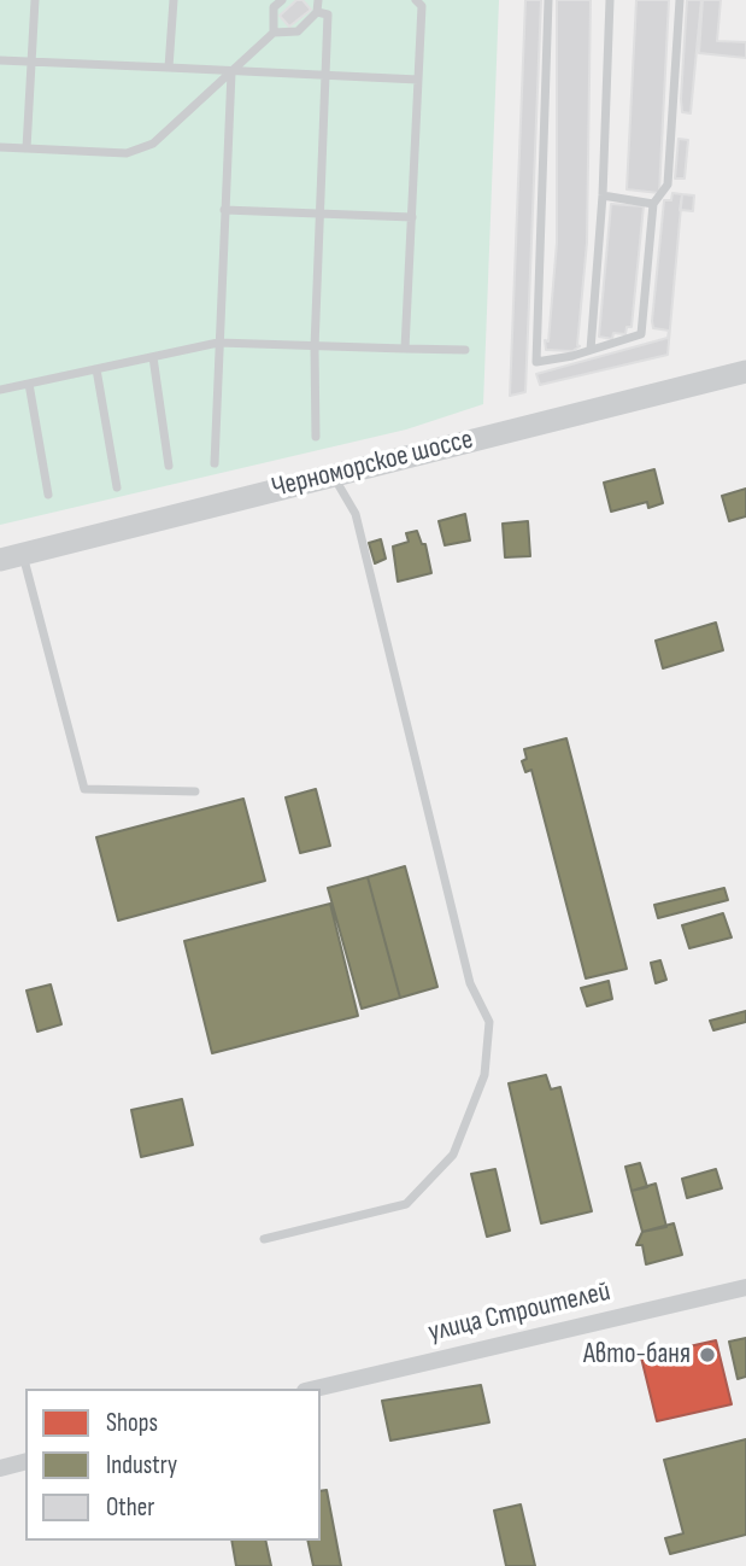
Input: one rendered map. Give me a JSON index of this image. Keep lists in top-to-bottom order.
{
  "streets": {
    "main road": ["Черноморское шоссе"],
    "street": ["улица Строителей"]
  },
  "places": ["Авто-баня"],
  "legend": ["Shops", "Industry", "Other"]
}
